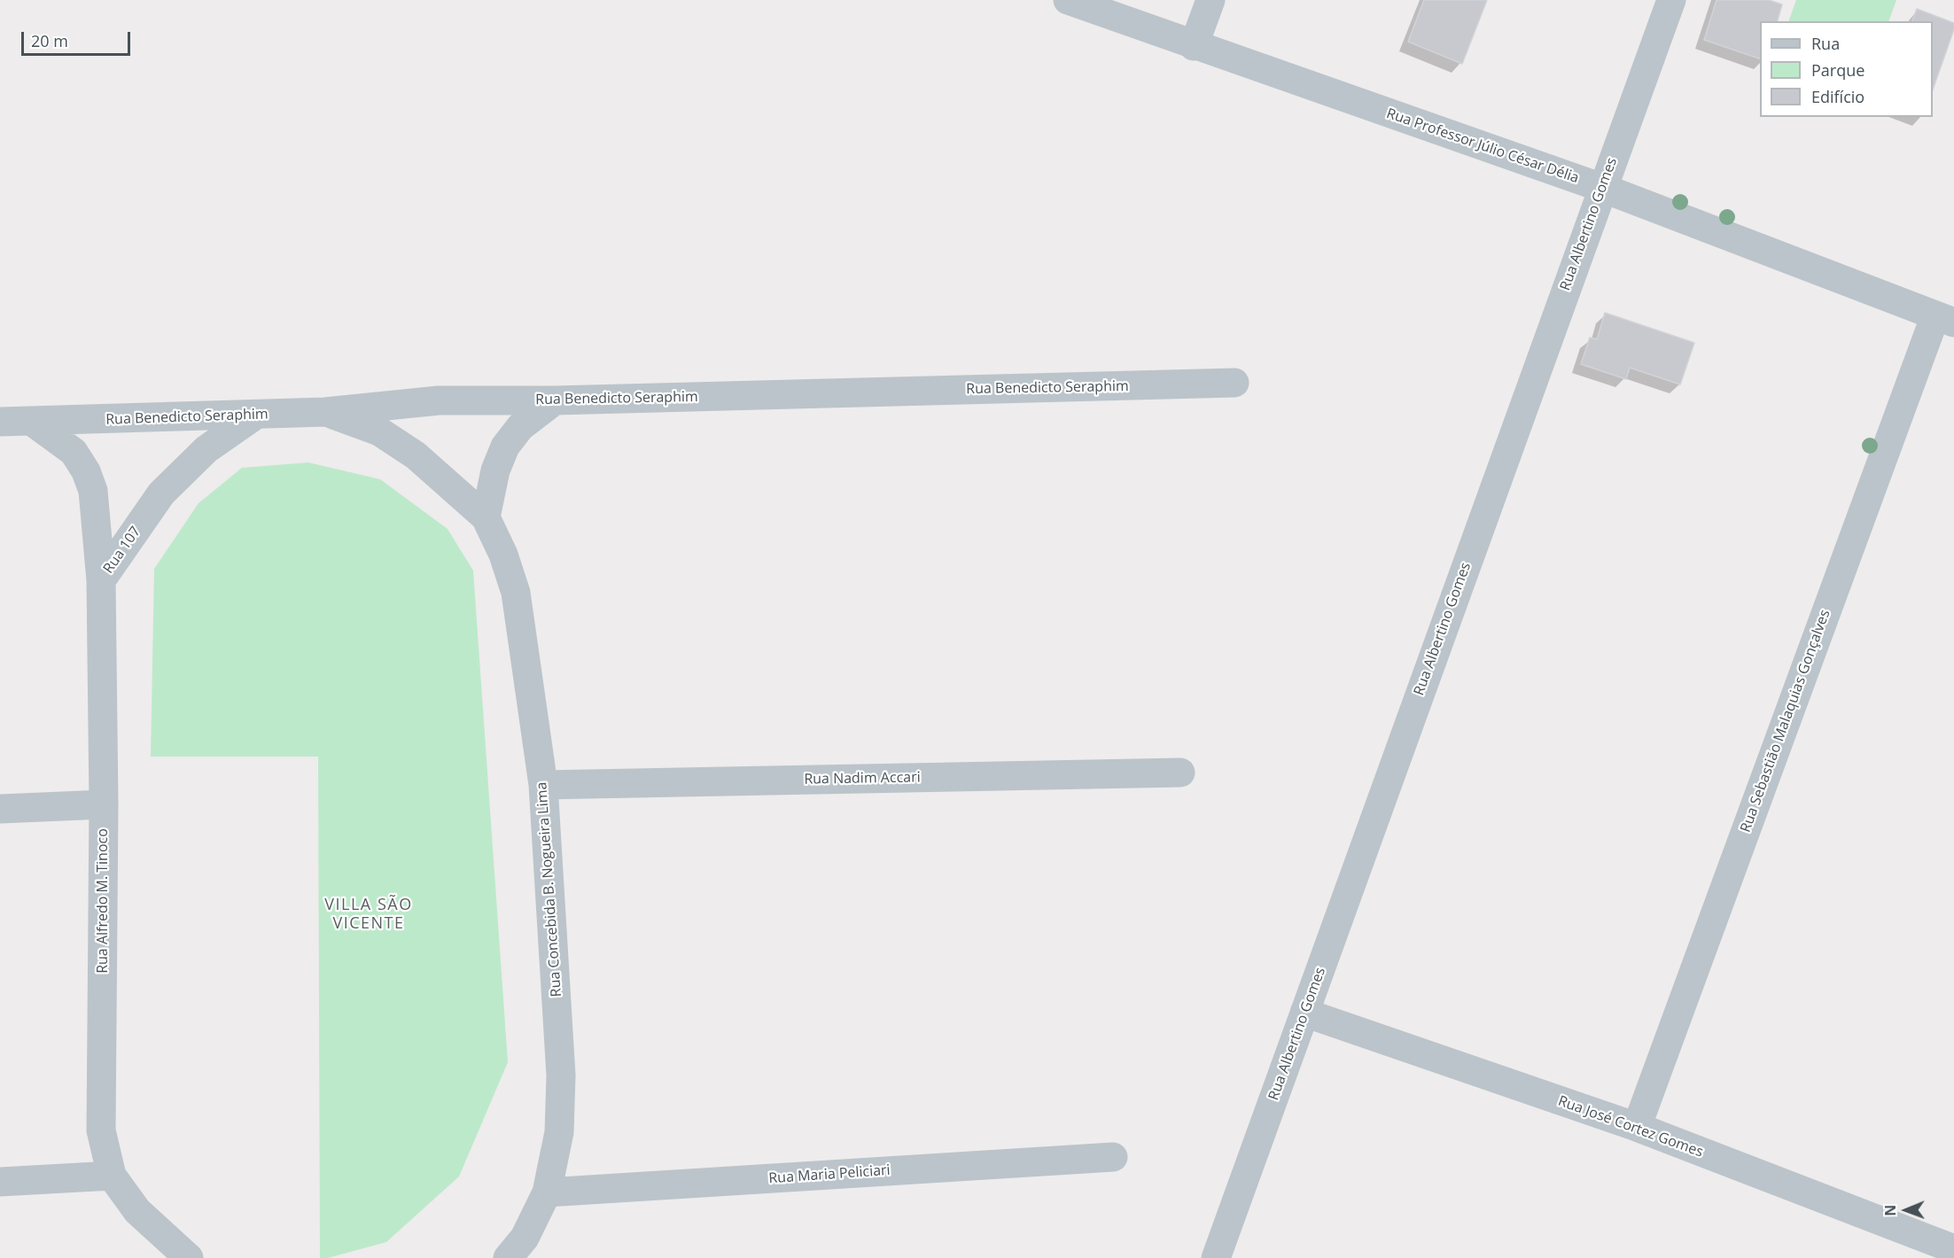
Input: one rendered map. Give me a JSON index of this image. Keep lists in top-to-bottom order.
{
  "streets": {
    "street": [
      "Rua Professor Júlio César Délia",
      "Rua Albertino Gomes",
      "Rua Benedicto Seraphim",
      "Rua 107",
      "Rua Sebastião Malaquias Gonçalves",
      "Rua Nadim Accari",
      "Rua Concebida B. Nogueira Lima",
      "Rua Alfredo M. Tinoco",
      "Rua José Cortez Gomes",
      "Rua Maria Peliciari"
    ]
  },
  "crossings": [
    ["Rua Professor Júlio César Délia", "Rua Albertino Gomes"],
    ["Rua Professor Júlio César Délia", "Rua Sebastião Malaquias Gonçalves"],
    ["Rua Albertino Gomes", "Rua José Cortez Gomes"],
    ["Rua Benedicto Seraphim", "Rua 107"],
    ["Rua 107", "Rua Alfredo M. Tinoco"],
    ["Rua Sebastião Malaquias Gonçalves", "Rua José Cortez Gomes"],
    ["Rua Nadim Accari", "Rua Concebida B. Nogueira Lima"],
    ["Rua Concebida B. Nogueira Lima", "Rua Maria Peliciari"]
  ],
  "districts": ["VILLA SÃO VICENTE"],
  "legend": ["Rua", "Parque", "Edifício"],
  "scale_bar": "20 m",
  "north": "left"
}
